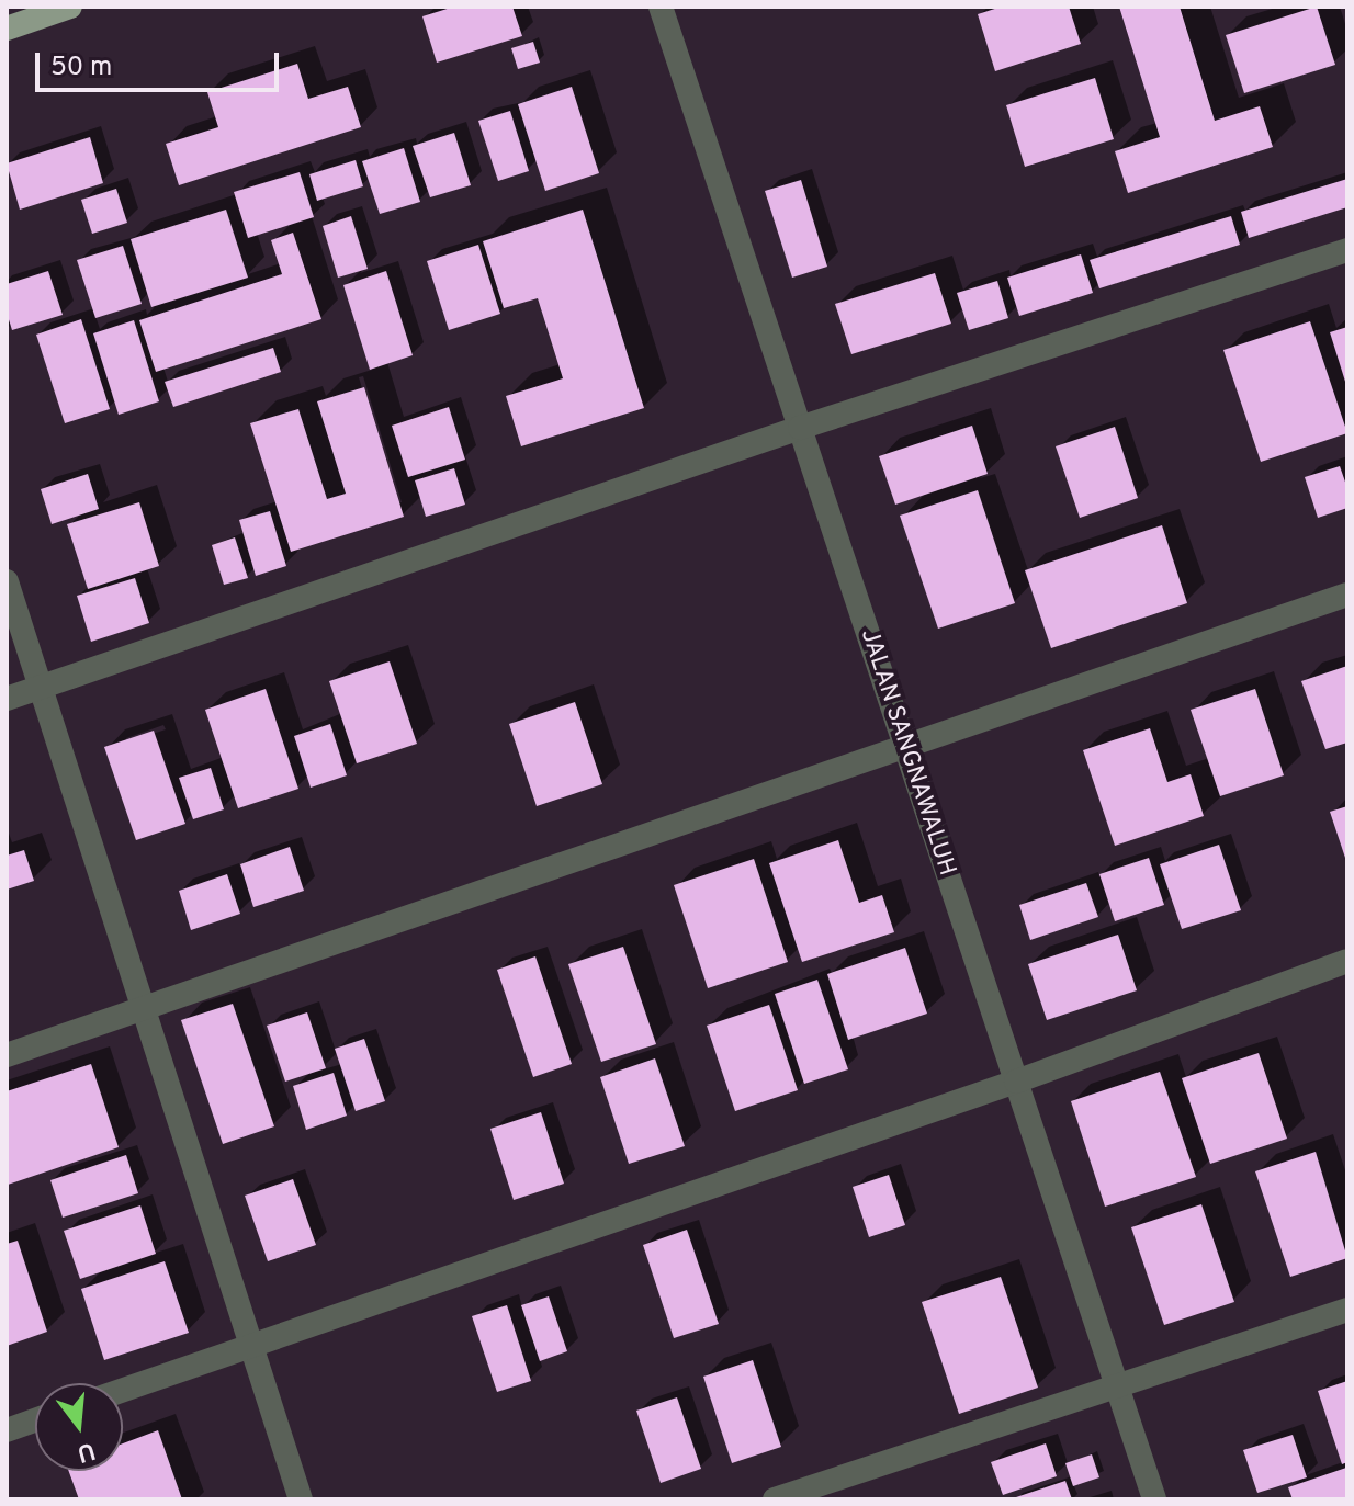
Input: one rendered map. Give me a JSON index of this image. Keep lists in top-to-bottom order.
{
  "streets": {
    "street": ["JALAN SANGNAWALUH"]
  },
  "scale_bar": "50 m",
  "north": "bottom"
}
